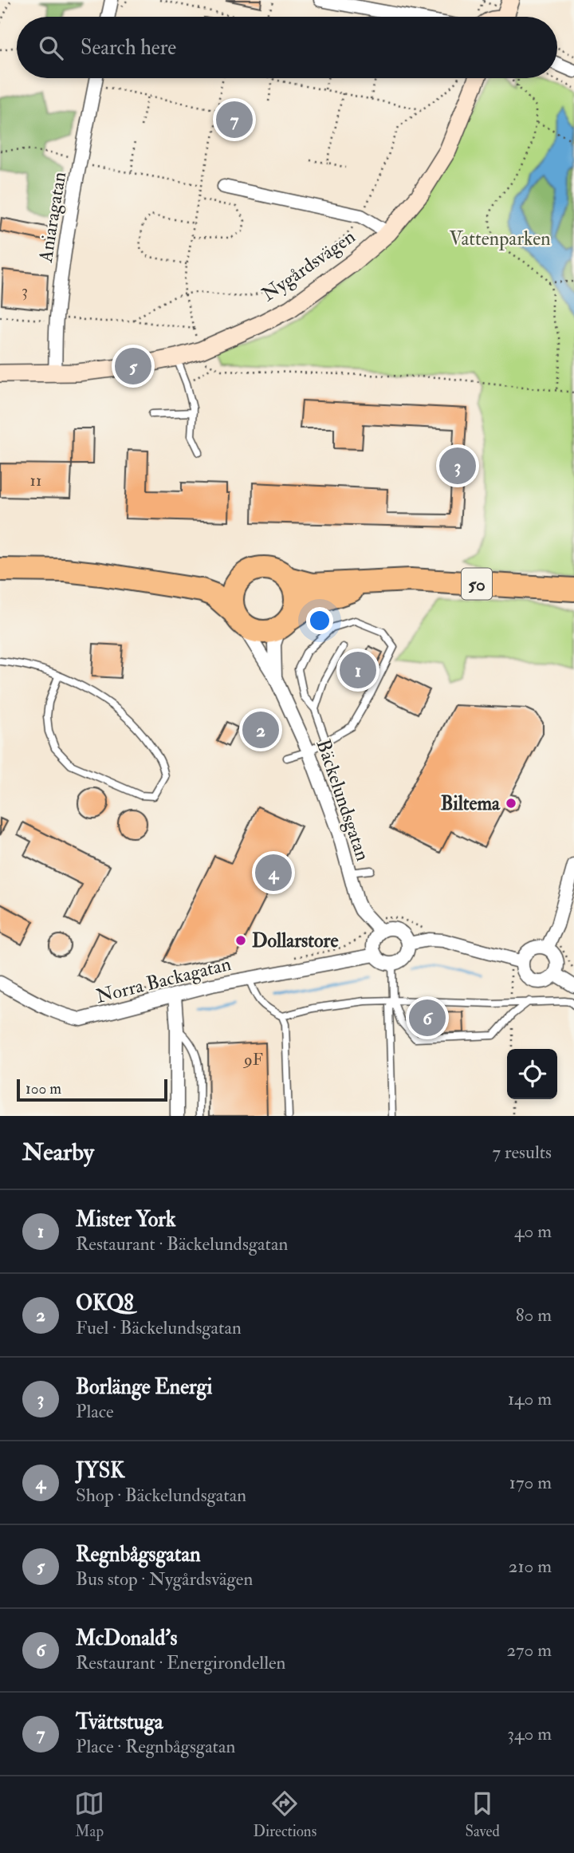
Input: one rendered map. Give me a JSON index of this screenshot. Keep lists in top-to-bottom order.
{
  "streets": {
    "highway": ["50"],
    "street": [
      "Aniaragatan",
      "Nygårdsvägen",
      "Bäckelundsgatan",
      "Norra Backagatan"
    ]
  },
  "crossings": [
    ["Aniaragatan", "Nygårdsvägen"],
    ["50", "Bäckelundsgatan"],
    ["Bäckelundsgatan", "Norra Backagatan"]
  ],
  "parks": ["Vattenparken"],
  "places": ["Biltema", "Dollarstore"],
  "house_numbers": ["3", "11", "9F"],
  "scale_bar": "100 m",
  "page": {
    "search": "Search here",
    "pins": [
      "7",
      "5",
      "3",
      "1",
      "2",
      "4",
      "6"
    ],
    "scale": "100 m",
    "heading": ["Nearby", "7 results"],
    "list": [
      {
        "mark": "1",
        "name": "Mister York",
        "note": "Restaurant · Bäckelundsgatan",
        "value": "40 m"
      },
      {
        "mark": "2",
        "name": "OKQ8",
        "note": "Fuel · Bäckelundsgatan",
        "value": "80 m"
      },
      {
        "mark": "3",
        "name": "Borlänge Energi",
        "note": "Place",
        "value": "140 m"
      },
      {
        "mark": "4",
        "name": "JYSK",
        "note": "Shop · Bäckelundsgatan",
        "value": "170 m"
      },
      {
        "mark": "5",
        "name": "Regnbågsgatan",
        "note": "Bus stop · Nygårdsvägen",
        "value": "210 m"
      },
      {
        "mark": "6",
        "name": "McDonald's",
        "note": "Restaurant · Energirondellen",
        "value": "270 m"
      },
      {
        "mark": "7",
        "name": "Tvättstuga",
        "note": "Place · Regnbågsgatan",
        "value": "340 m"
      }
    ],
    "nav": ["Map", "Directions", "Saved"]
  }
}
